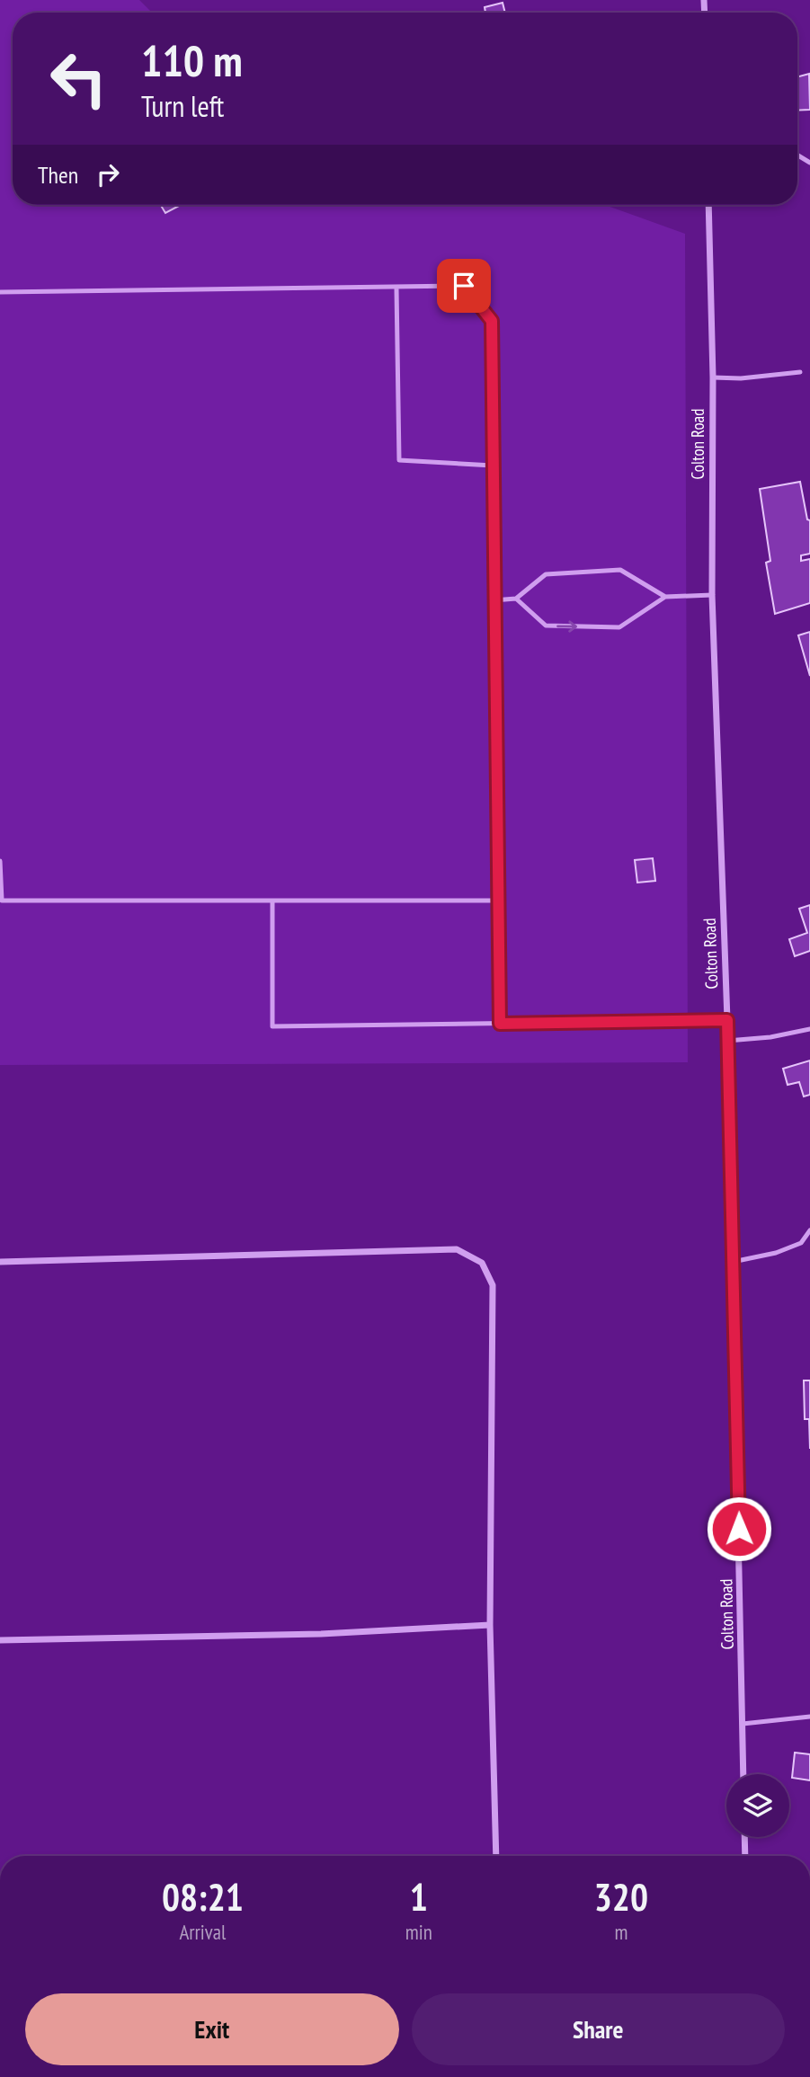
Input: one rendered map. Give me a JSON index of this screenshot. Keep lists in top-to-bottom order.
{
  "streets": {
    "street": ["Colton Road"]
  },
  "page": {
    "turn": ["110 m", "Turn left"],
    "then": "Then",
    "eta": [
      "08:21",
      "Arrival",
      "1",
      "min",
      "320",
      "m"
    ],
    "buttons": ["Exit", "Share"]
  }
}
